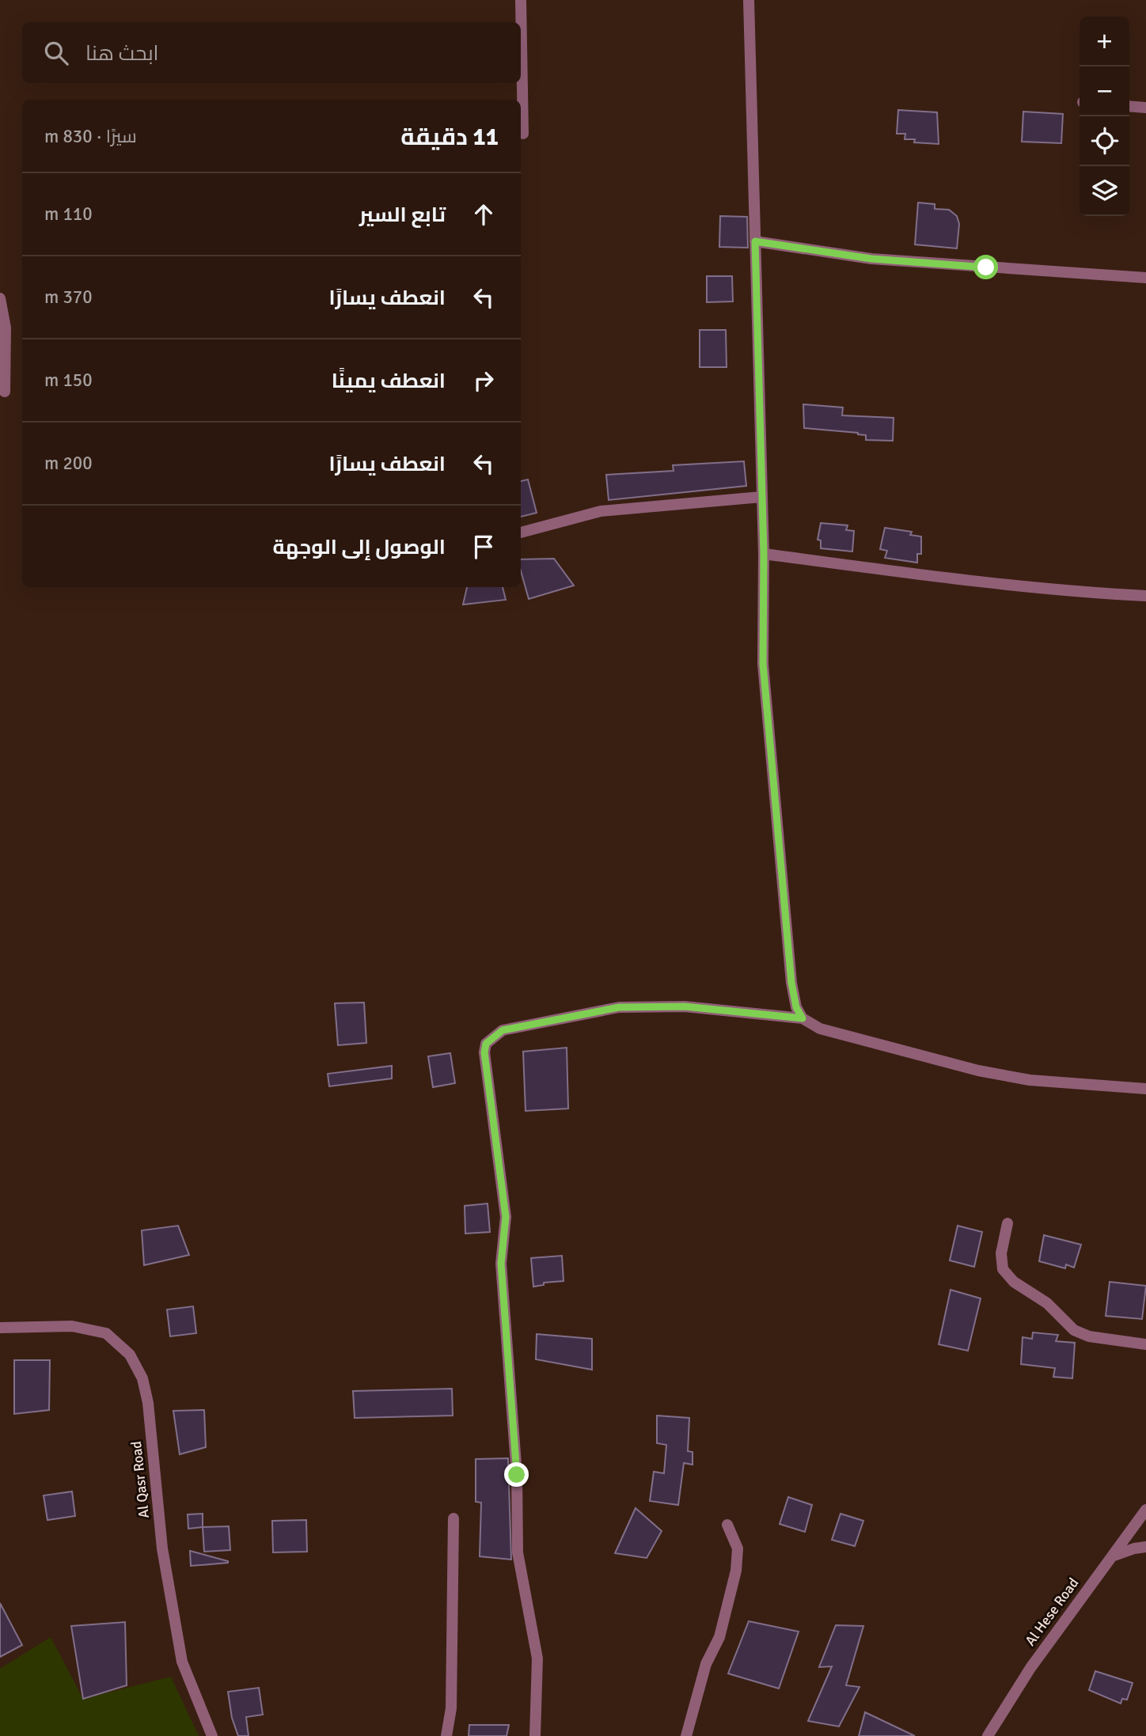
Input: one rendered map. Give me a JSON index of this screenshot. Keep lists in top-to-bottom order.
{
  "streets": {
    "street": ["Al Qasr Road", "Al Hese Road"]
  },
  "page": {
    "map_buttons": ["+", "−"],
    "search": "ابحث هنا",
    "heading": ["11 دقيقة", "سيرًا · 830 m"],
    "list": [
      ["تابع السير", "110 m"],
      ["انعطف يسارًا", "370 m"],
      ["انعطف يمينًا", "150 m"],
      ["انعطف يسارًا", "200 m"],
      "الوصول إلى الوجهة"
    ]
  }
}
